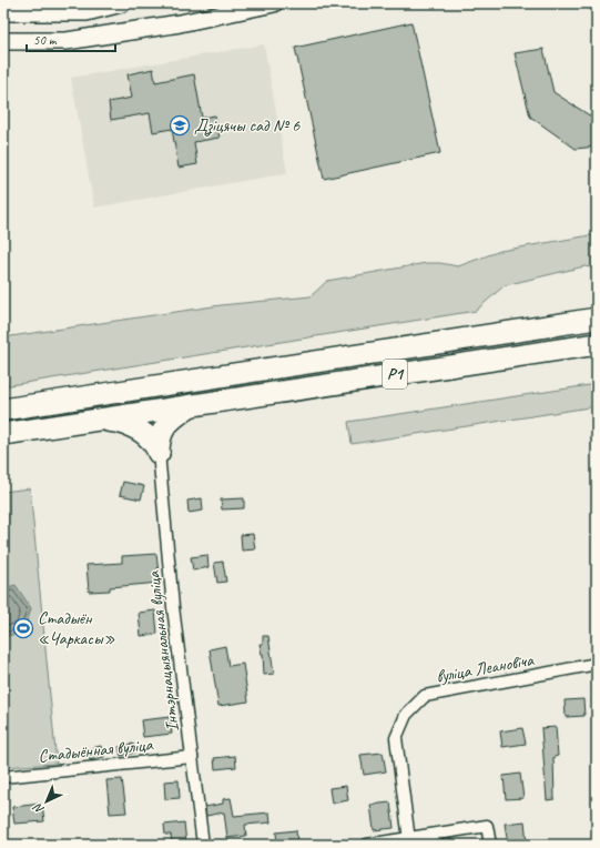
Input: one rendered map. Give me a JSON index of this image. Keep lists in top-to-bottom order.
{
  "streets": {
    "highway": ["Р1"],
    "street": ["Інтэрнацыянальная вуліца", "вуліца Леановіча", "Стадыённая вуліца"]
  },
  "crossings": [
    ["Інтэрнацыянальная вуліца", "Стадыённая вуліца"]
  ],
  "places": {
    "school or university": ["Дзіцячы сад № 6"],
    "sports": ["Стадыён «Чаркасы»"]
  },
  "scale_bar": "50 m",
  "north": "bottom left"
}
